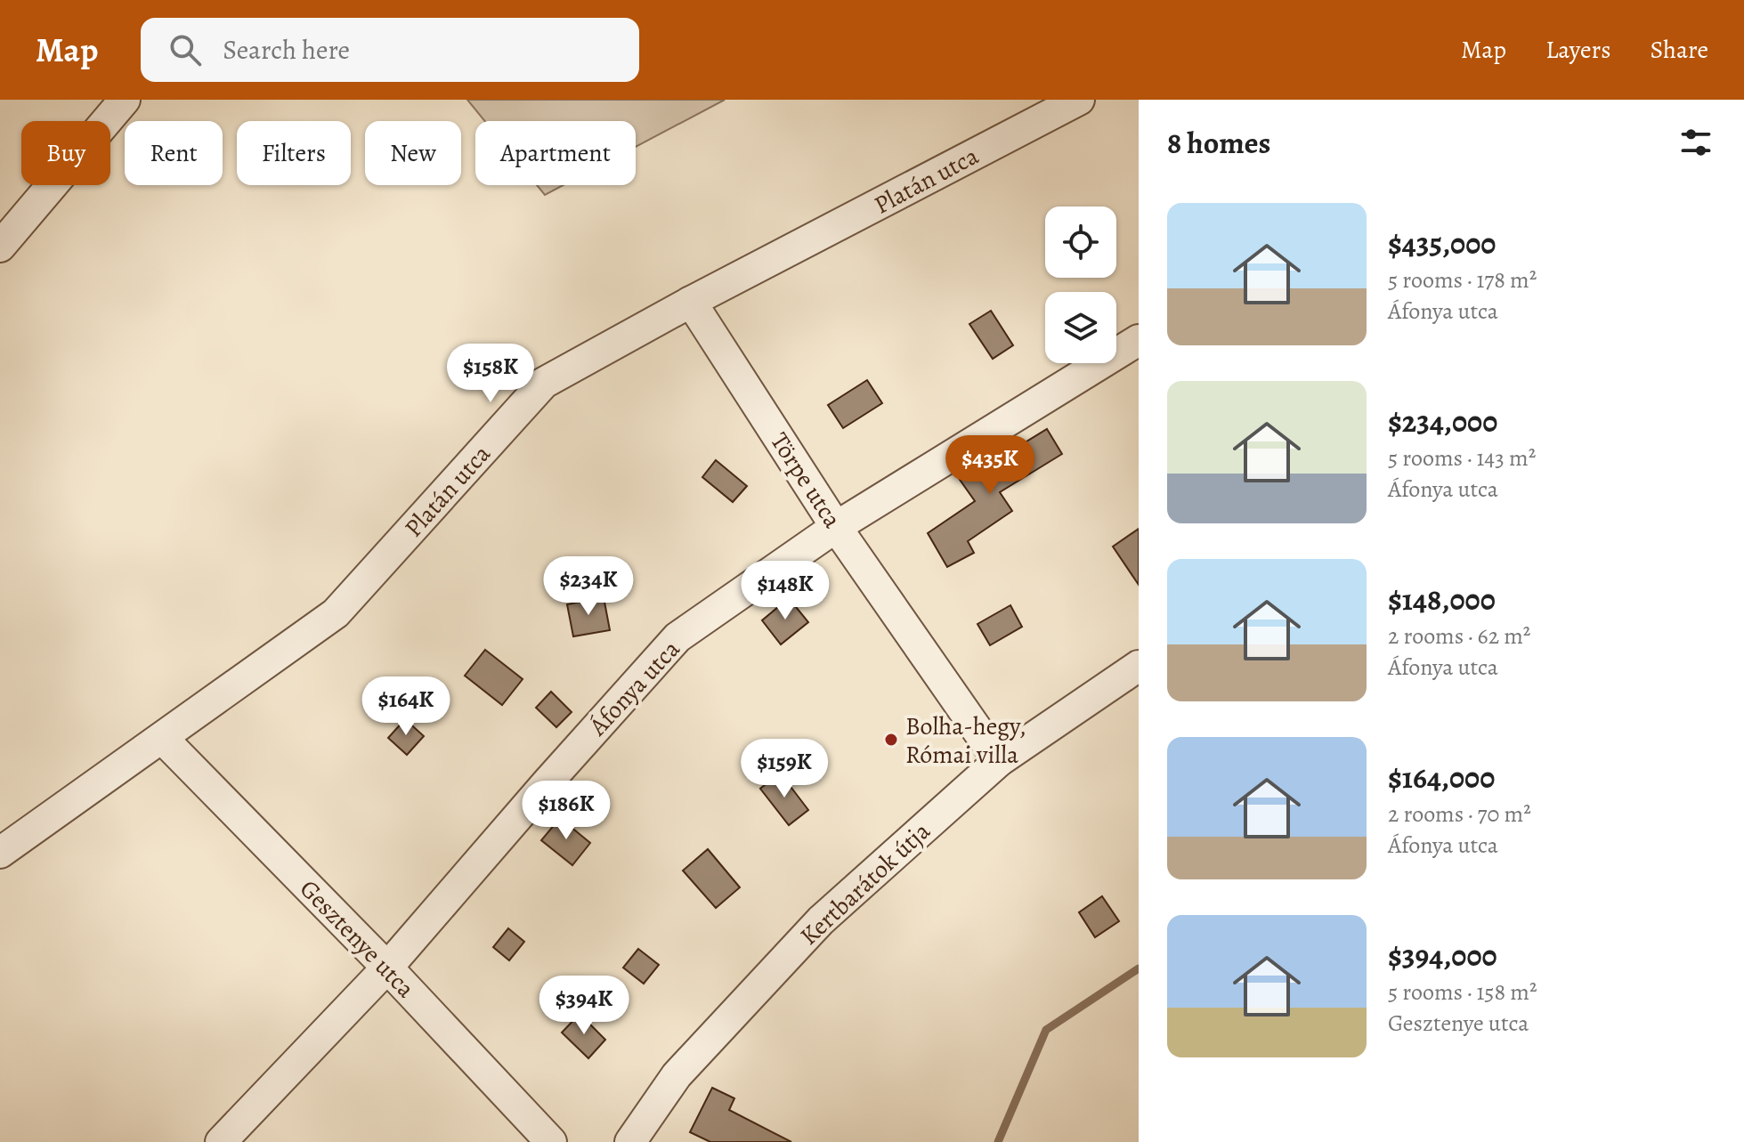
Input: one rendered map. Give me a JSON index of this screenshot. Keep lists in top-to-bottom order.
{
  "streets": {
    "street": [
      "Platán utca",
      "Törpe utca",
      "Áfonya utca",
      "Kertbarátok útja",
      "Gesztenye utca"
    ]
  },
  "crossings": [
    ["Platán utca", "Törpe utca"],
    ["Platán utca", "Gesztenye utca"],
    ["Törpe utca", "Áfonya utca"],
    ["Törpe utca", "Kertbarátok útja"],
    ["Áfonya utca", "Gesztenye utca"]
  ],
  "places": ["Bolha-hegy, Római villa"],
  "page": {
    "header": "Map",
    "search": "Search here",
    "nav": ["Map", "Layers", "Share"],
    "heading": "8 homes",
    "chip": [
      "Buy",
      "Rent",
      "Filters",
      "New",
      "Apartment"
    ],
    "list": [
      {
        "name": "$435,000",
        "note": "5 rooms · 178 m² · Áfonya utca"
      },
      {
        "name": "$234,000",
        "note": "5 rooms · 143 m² · Áfonya utca"
      },
      {
        "name": "$148,000",
        "note": "2 rooms · 62 m² · Áfonya utca"
      },
      {
        "name": "$164,000",
        "note": "2 rooms · 70 m² · Áfonya utca"
      },
      {
        "name": "$394,000",
        "note": "5 rooms · 158 m² · Gesztenye utca"
      }
    ],
    "price": [
      "$158K",
      "$435K",
      "$234K",
      "$148K",
      "$164K",
      "$159K",
      "$186K",
      "$394K"
    ]
  }
}
